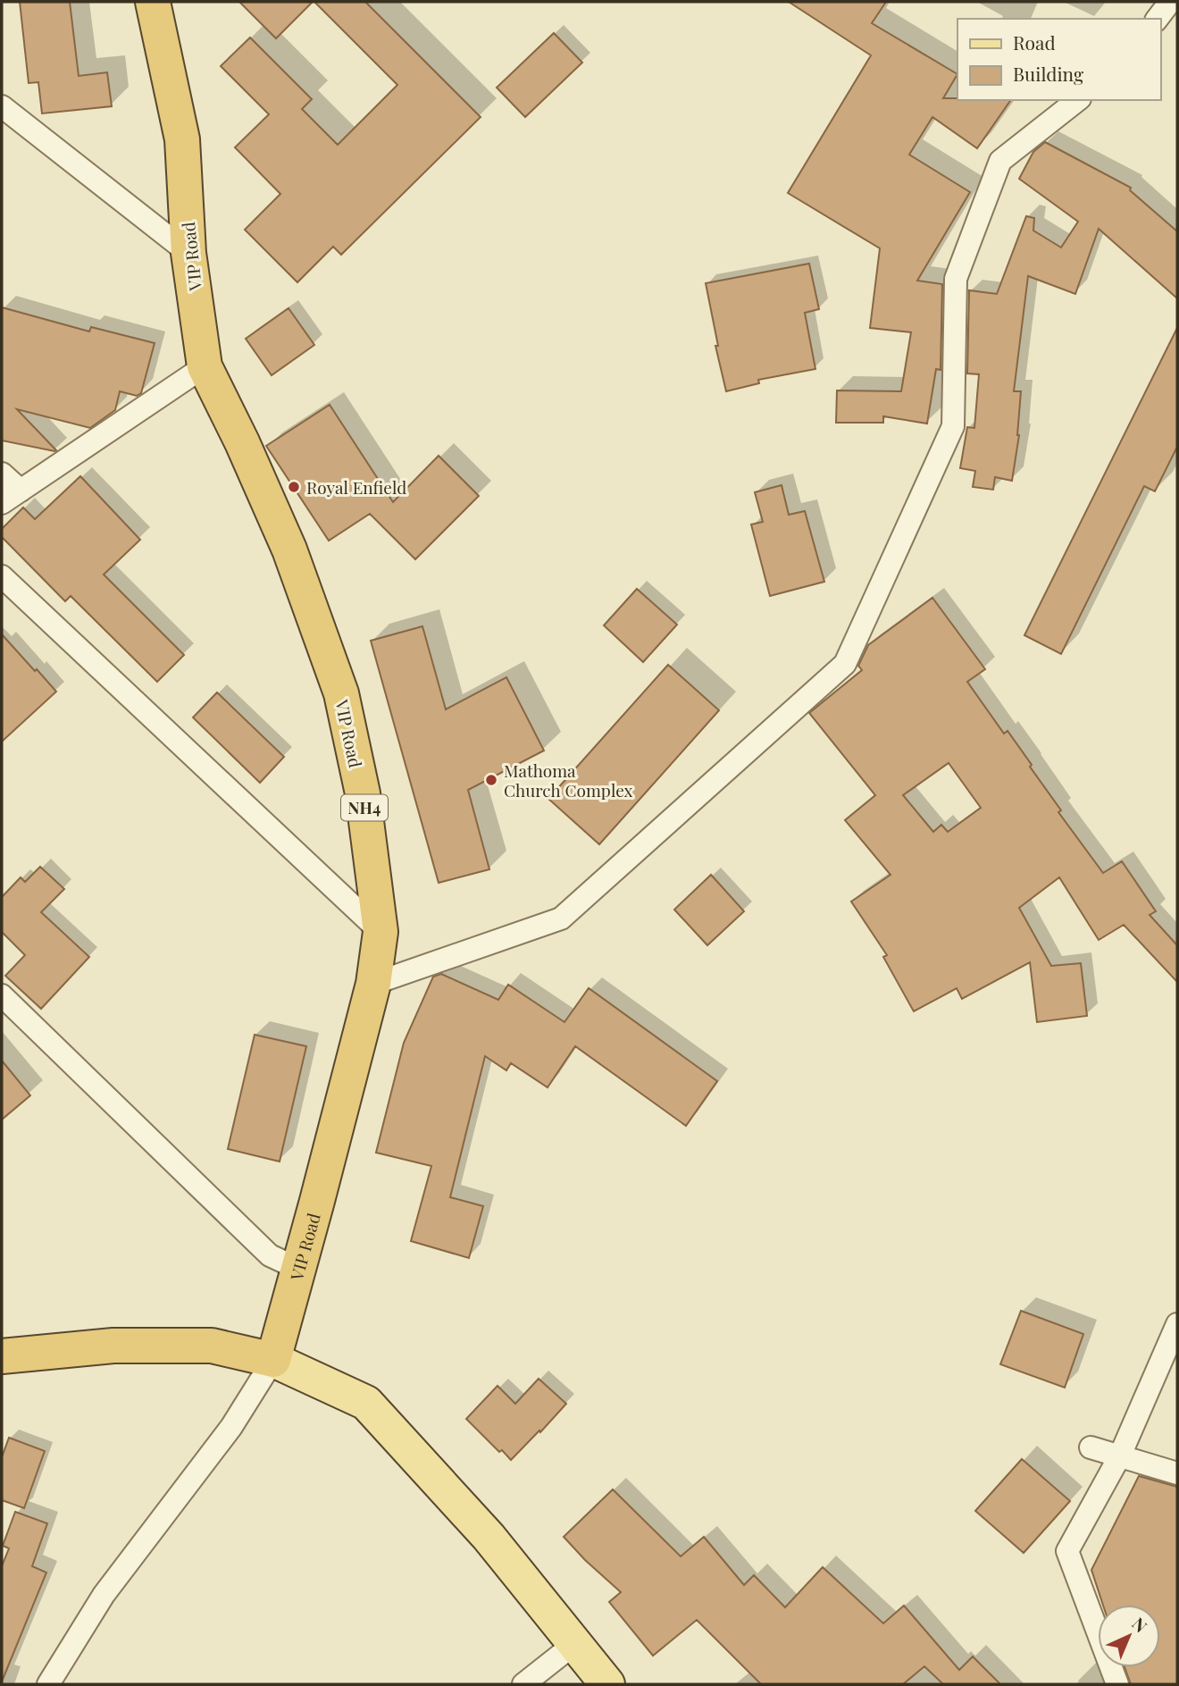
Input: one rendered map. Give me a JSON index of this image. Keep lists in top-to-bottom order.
{
  "streets": {
    "highway": ["VIP Road", "NH4"]
  },
  "places": ["Royal Enfield", "Mathoma Church Complex"],
  "legend": ["Road", "Building"],
  "north": "top right"
}
